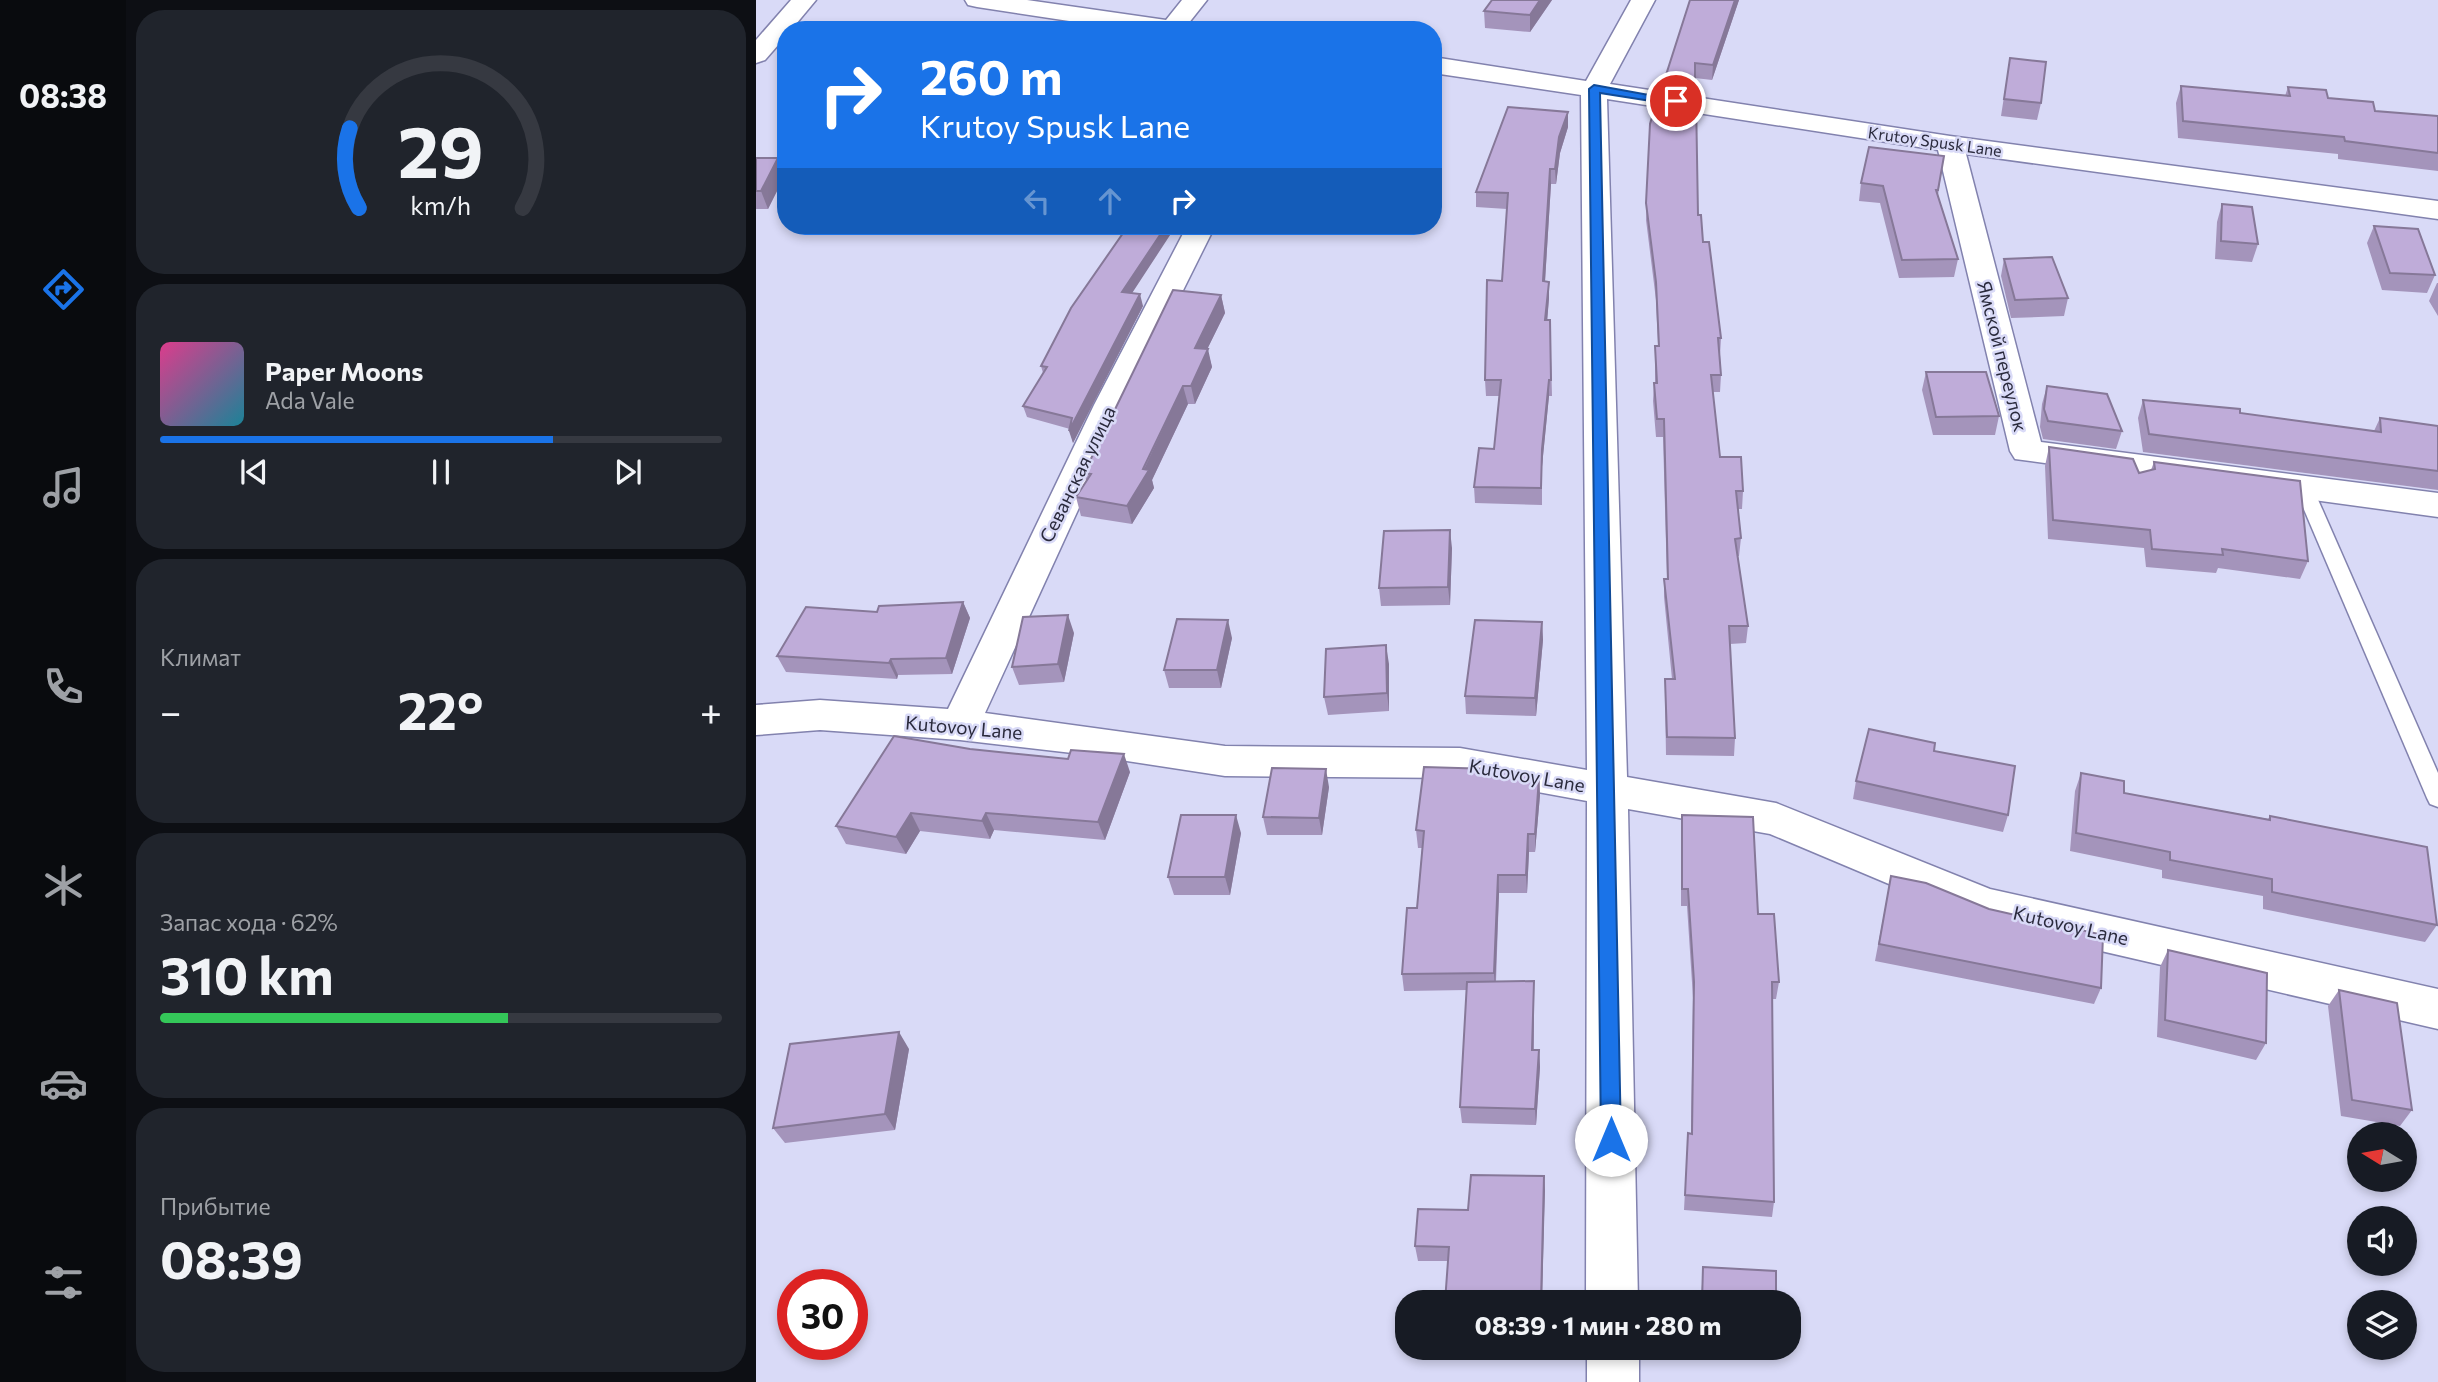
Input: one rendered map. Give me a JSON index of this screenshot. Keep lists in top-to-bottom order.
{
  "streets": {
    "street": [
      "Krutoy Spusk Lane",
      "Ямской переулок",
      "Севанская улица",
      "Kutovoy Lane"
    ]
  },
  "crossings": [
    ["Krutoy Spusk Lane", "Ямской переулок"],
    ["Севанская улица", "Kutovoy Lane"]
  ],
  "north": "left",
  "page": {
    "tabs": "08:38",
    "turn": ["260 m", "Krutoy Spusk Lane"],
    "song": ["Paper Moons", "Ada Vale"],
    "tile": [
      "Климат",
      ["Запас хода · 62%", "310 km"],
      ["Прибытие", "08:39"]
    ],
    "heat": ["−", "22°", "+"],
    "limit": "30",
    "trip": "08:39 · 1 мин · 280 m",
    "gauge": ["29", "km/h"]
  }
}
